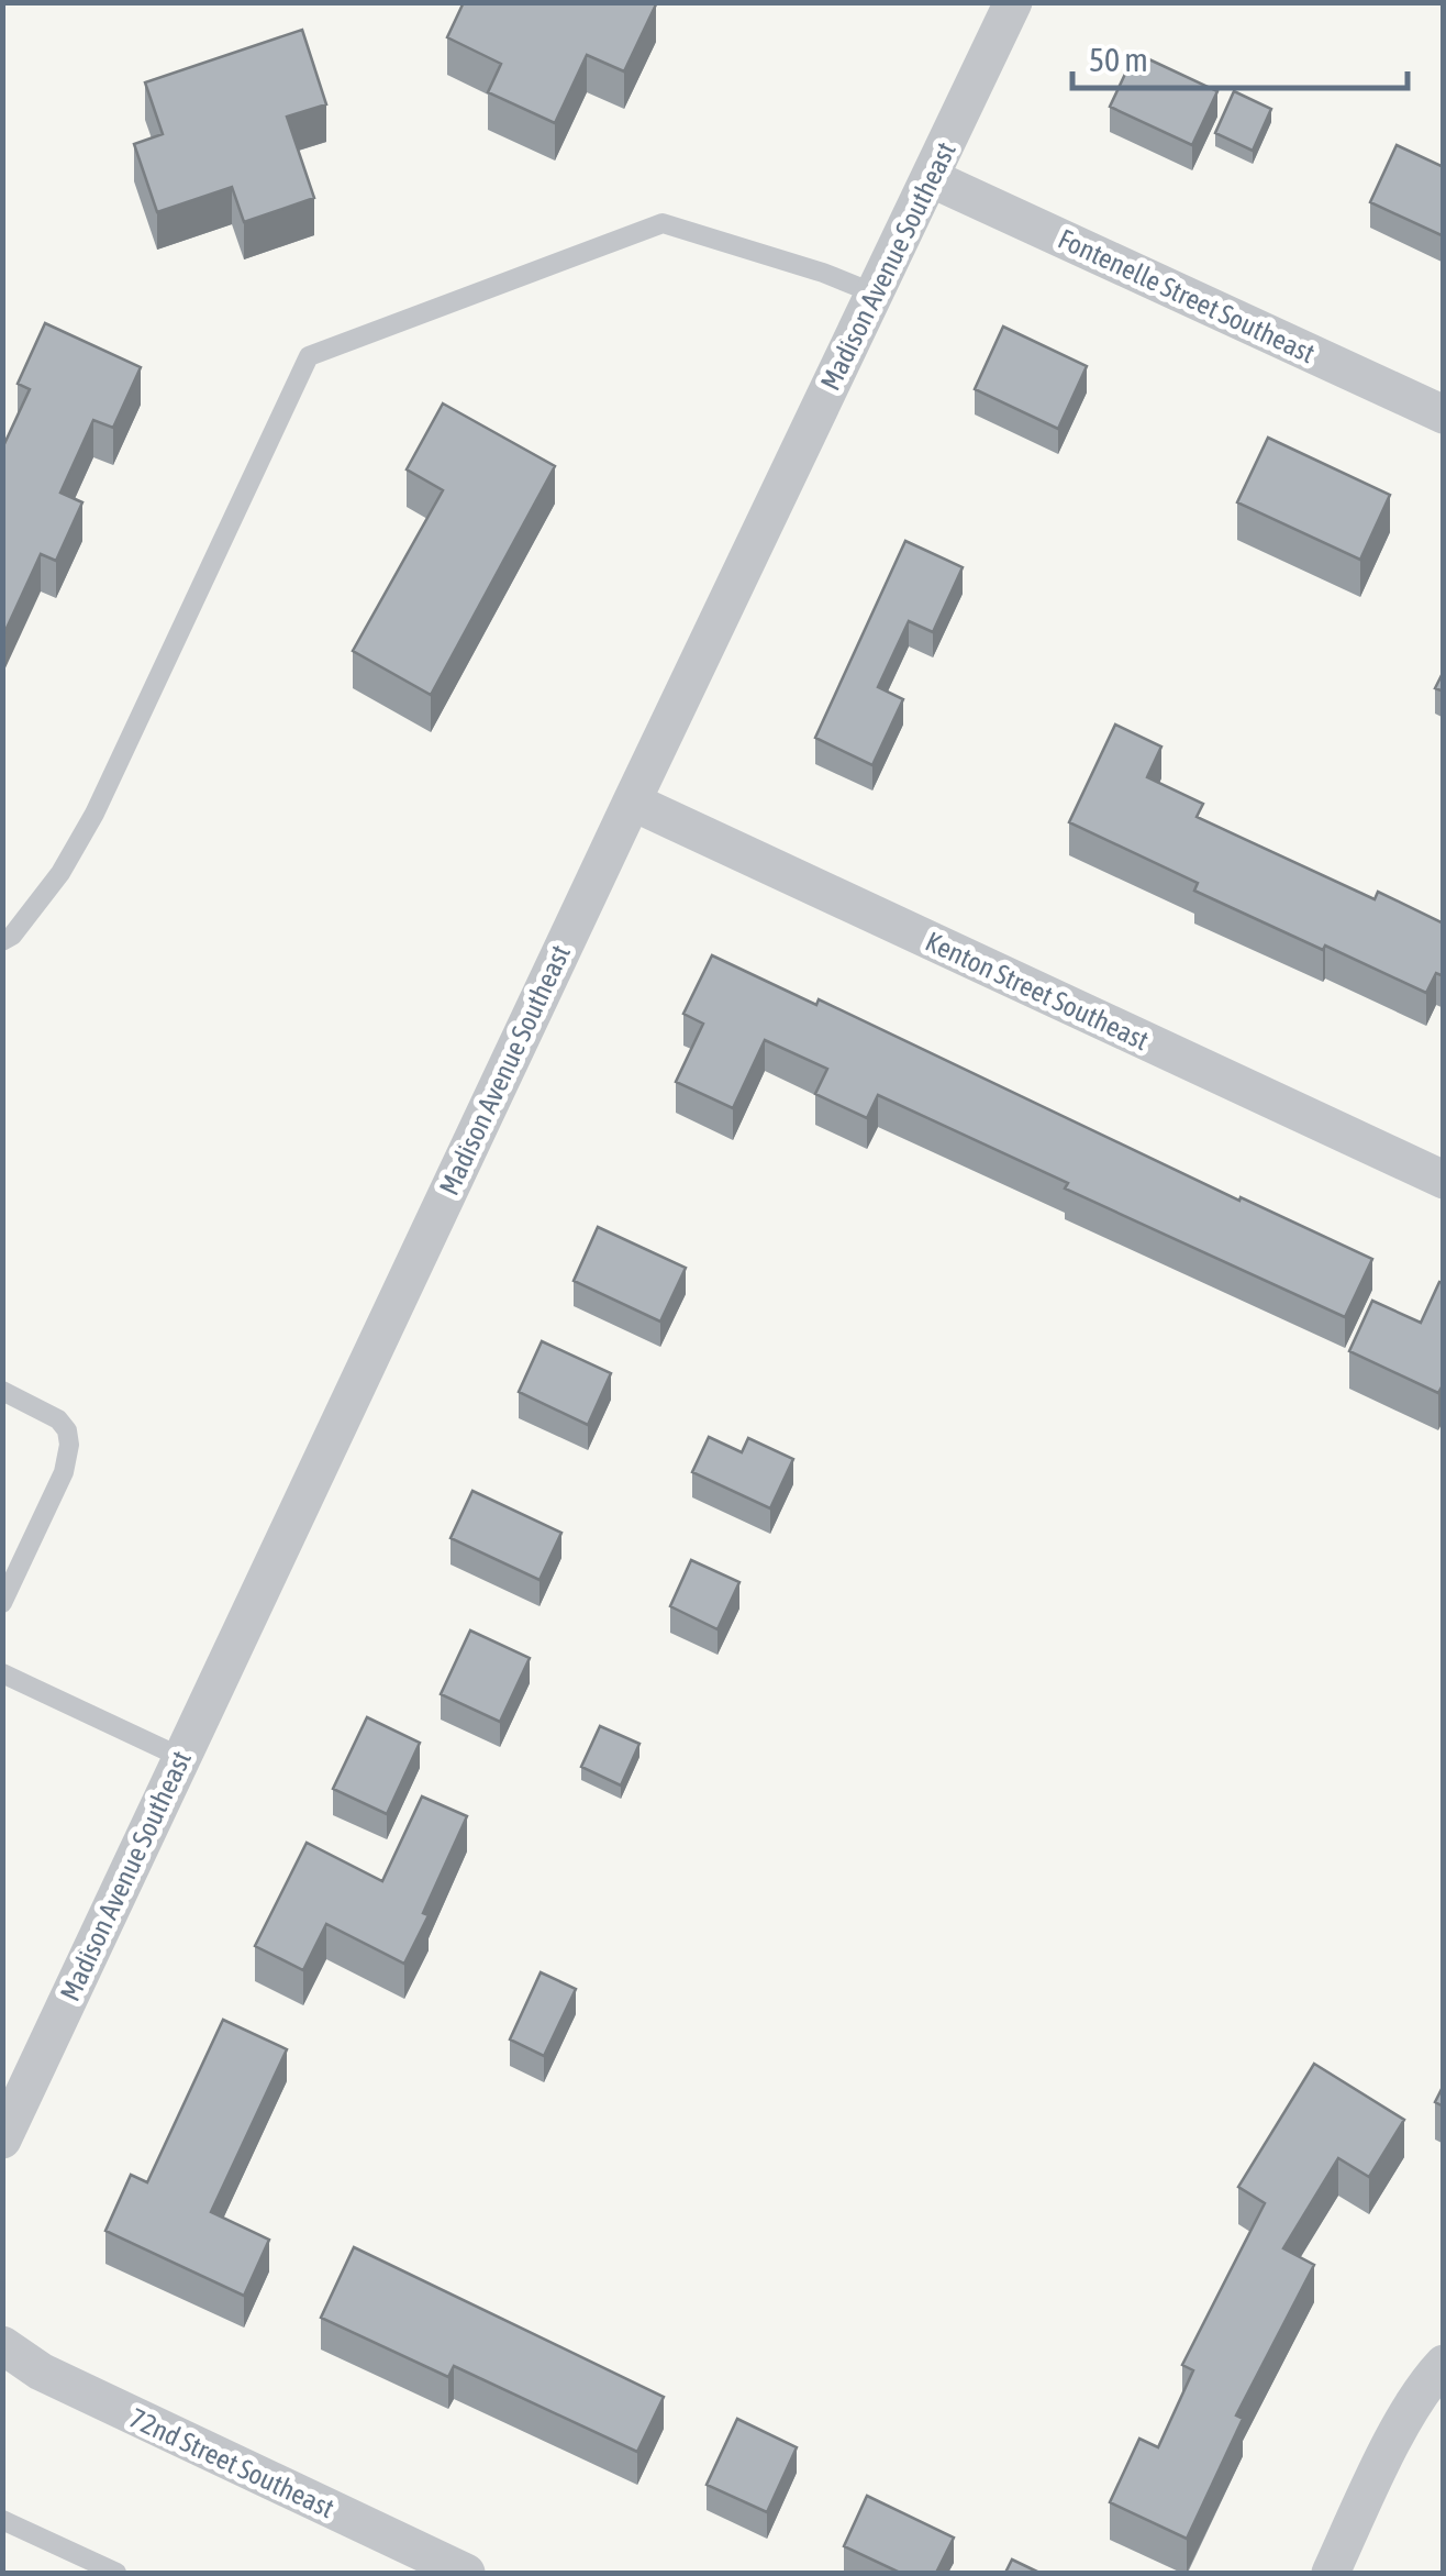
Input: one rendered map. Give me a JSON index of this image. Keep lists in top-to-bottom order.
{
  "streets": {
    "street": [
      "Madison Avenue Southeast",
      "Fontenelle Street Southeast",
      "Kenton Street Southeast",
      "72nd Street Southeast"
    ]
  },
  "crossings": [
    ["Madison Avenue Southeast", "Fontenelle Street Southeast"],
    ["Madison Avenue Southeast", "Kenton Street Southeast"]
  ],
  "scale_bar": "50 m"
}
